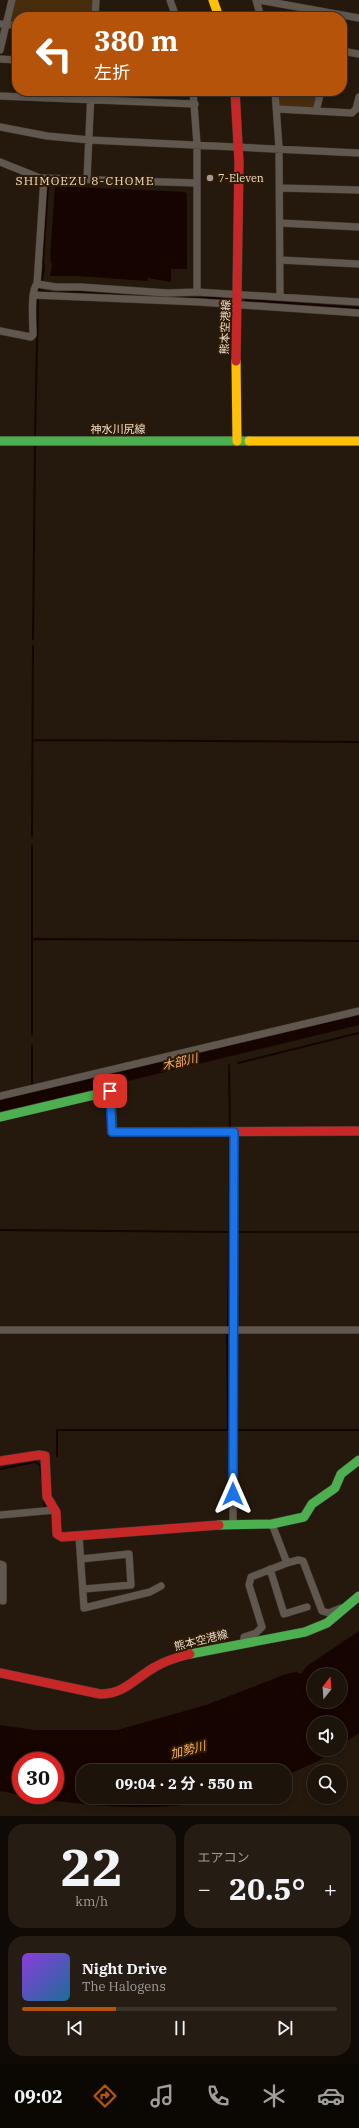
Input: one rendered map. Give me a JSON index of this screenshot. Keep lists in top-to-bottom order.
{
  "streets": {
    "main road": ["熊本空港線", "神水川尻線"]
  },
  "crossings": [
    ["熊本空港線", "神水川尻線"]
  ],
  "districts": ["SHIMOEZU 8-CHOME"],
  "water": ["木部川", "加勢川"],
  "places": ["7-Eleven"],
  "north": "top",
  "page": {
    "turn": ["380 m", "左折"],
    "limit": "30",
    "trip": "09:04 · 2 分 · 550 m",
    "tile": [
      ["22", "km/h"],
      "エアコン"
    ],
    "heat": ["−", "20.5°", "+"],
    "song": ["Night Drive", "The Halogens"],
    "tabs": "09:02"
  }
}
